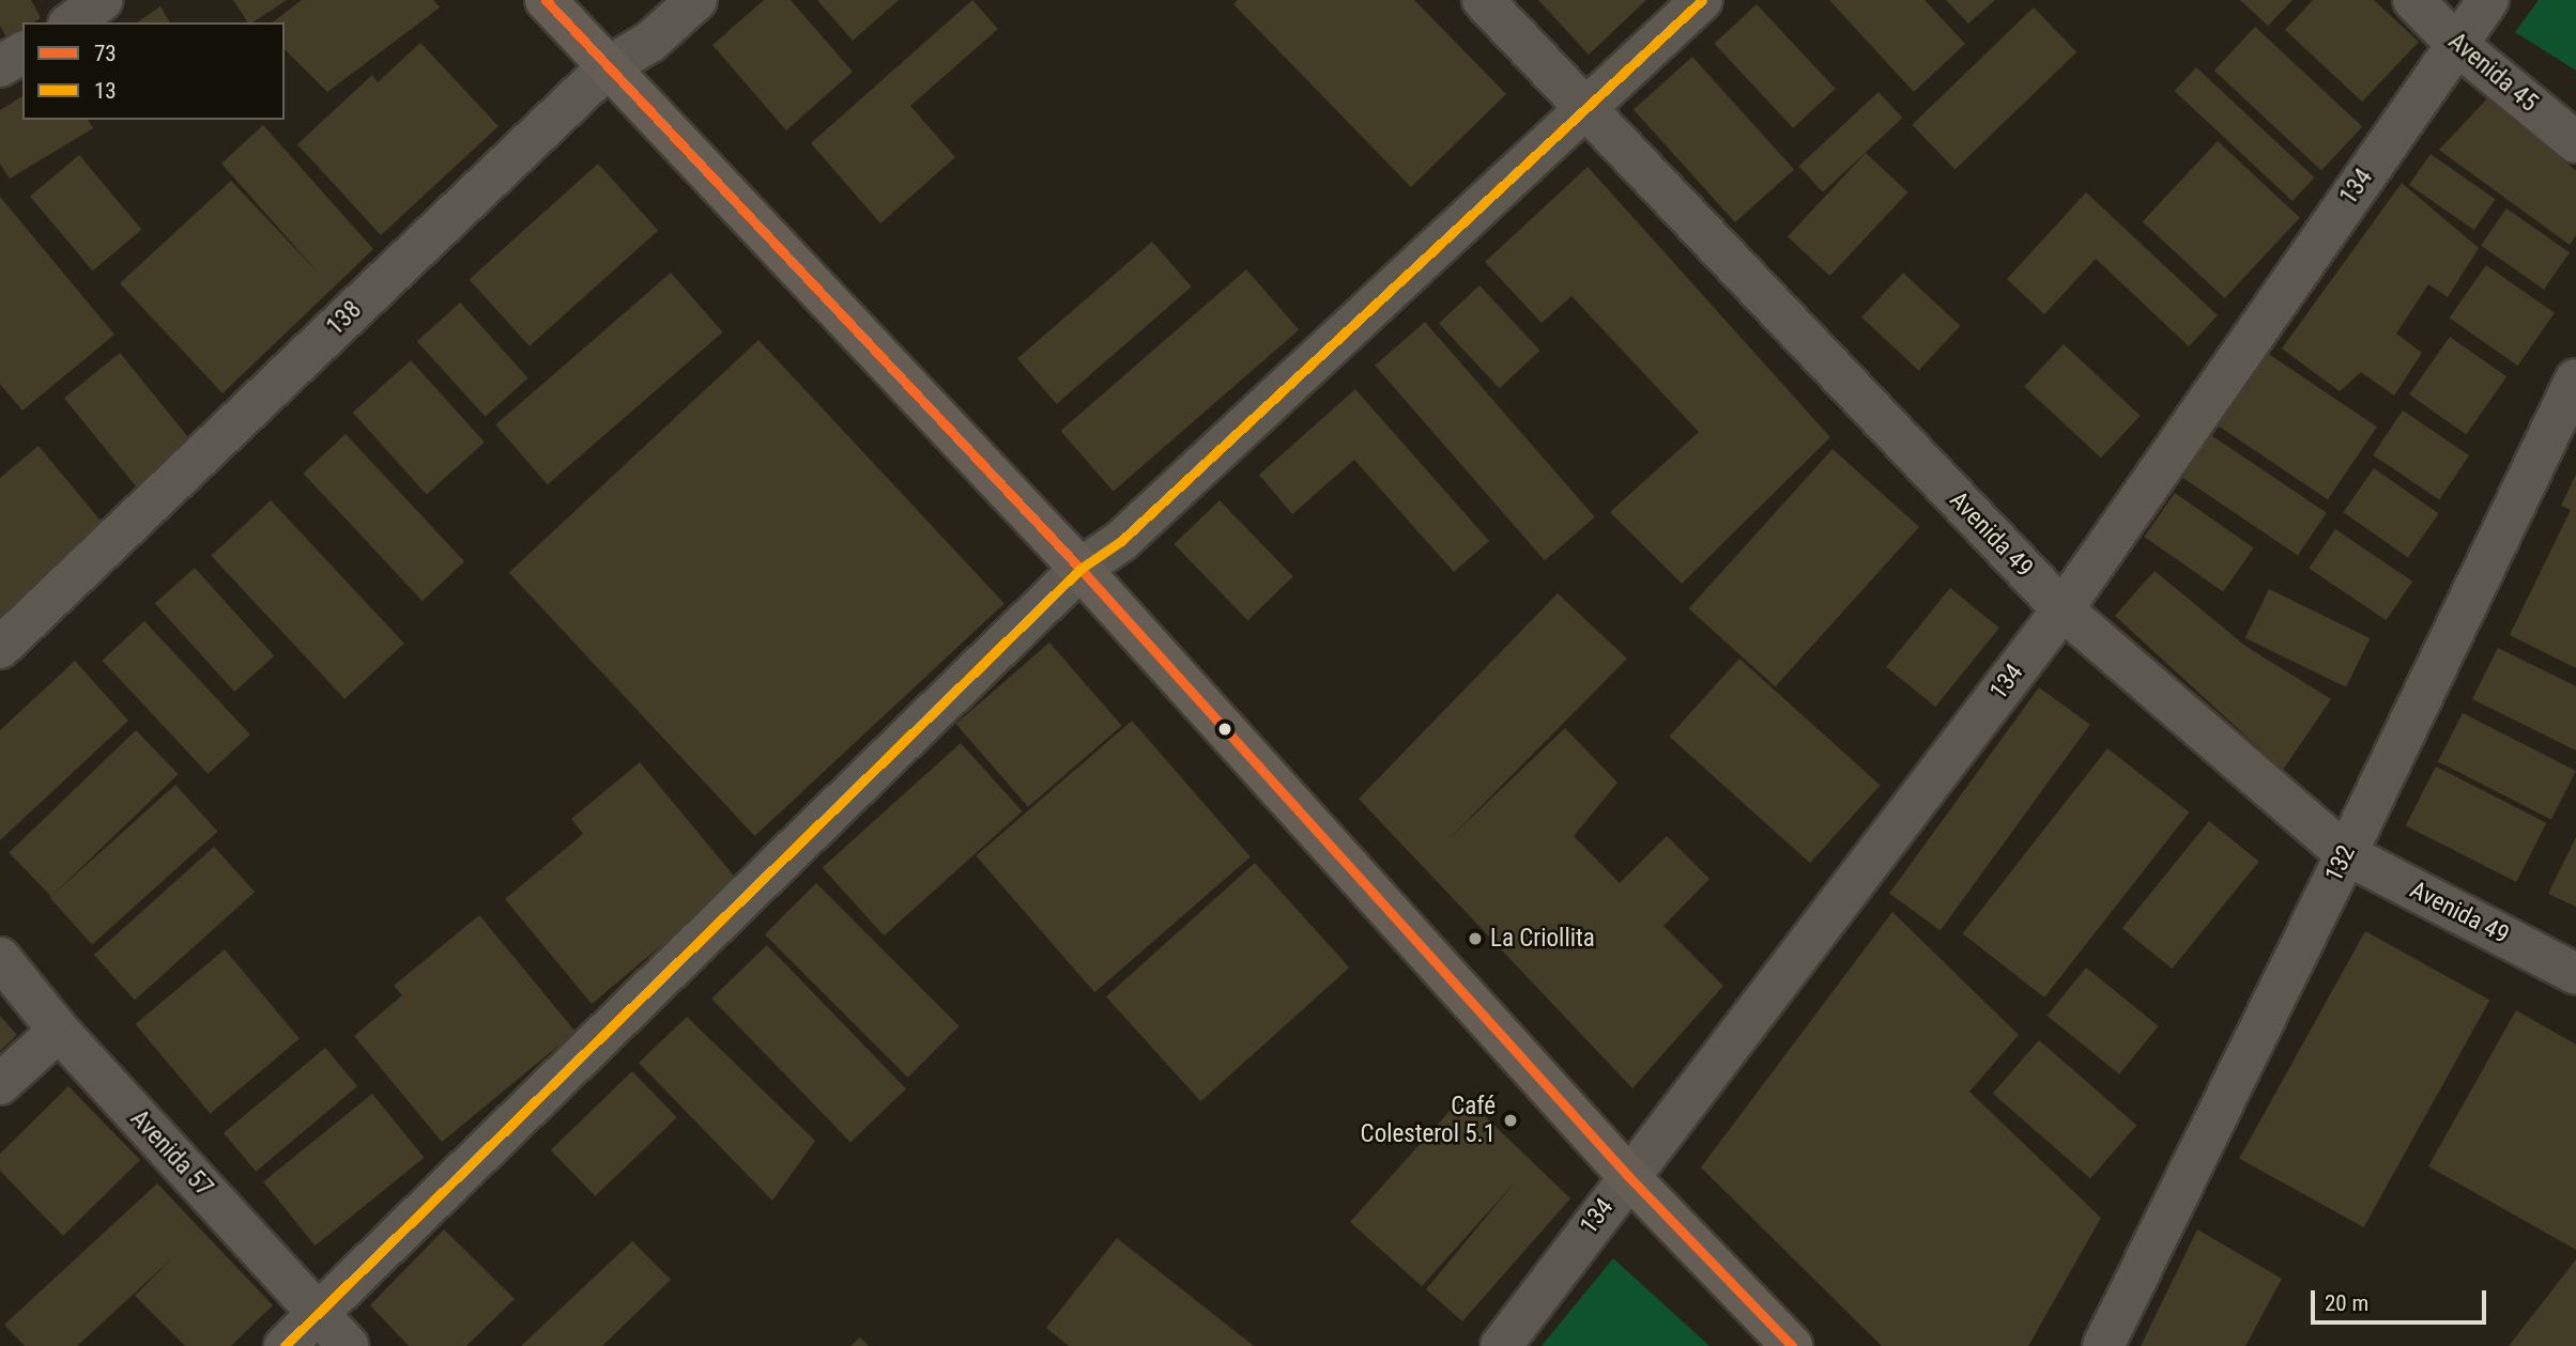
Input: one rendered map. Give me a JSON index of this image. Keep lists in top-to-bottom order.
{
  "streets": {
    "street": [
      "Avenida 45",
      "134",
      "138",
      "Avenida 49",
      "132",
      "Avenida 57"
    ]
  },
  "crossings": [
    ["Avenida 45", "134"],
    ["134", "Avenida 49"],
    ["Avenida 49", "132"]
  ],
  "places": ["La Criollita", "Café Colesterol 5.1"],
  "lines": ["transit line 73", "transit line 13"],
  "legend": ["73", "13"],
  "scale_bar": "20 m"
}
